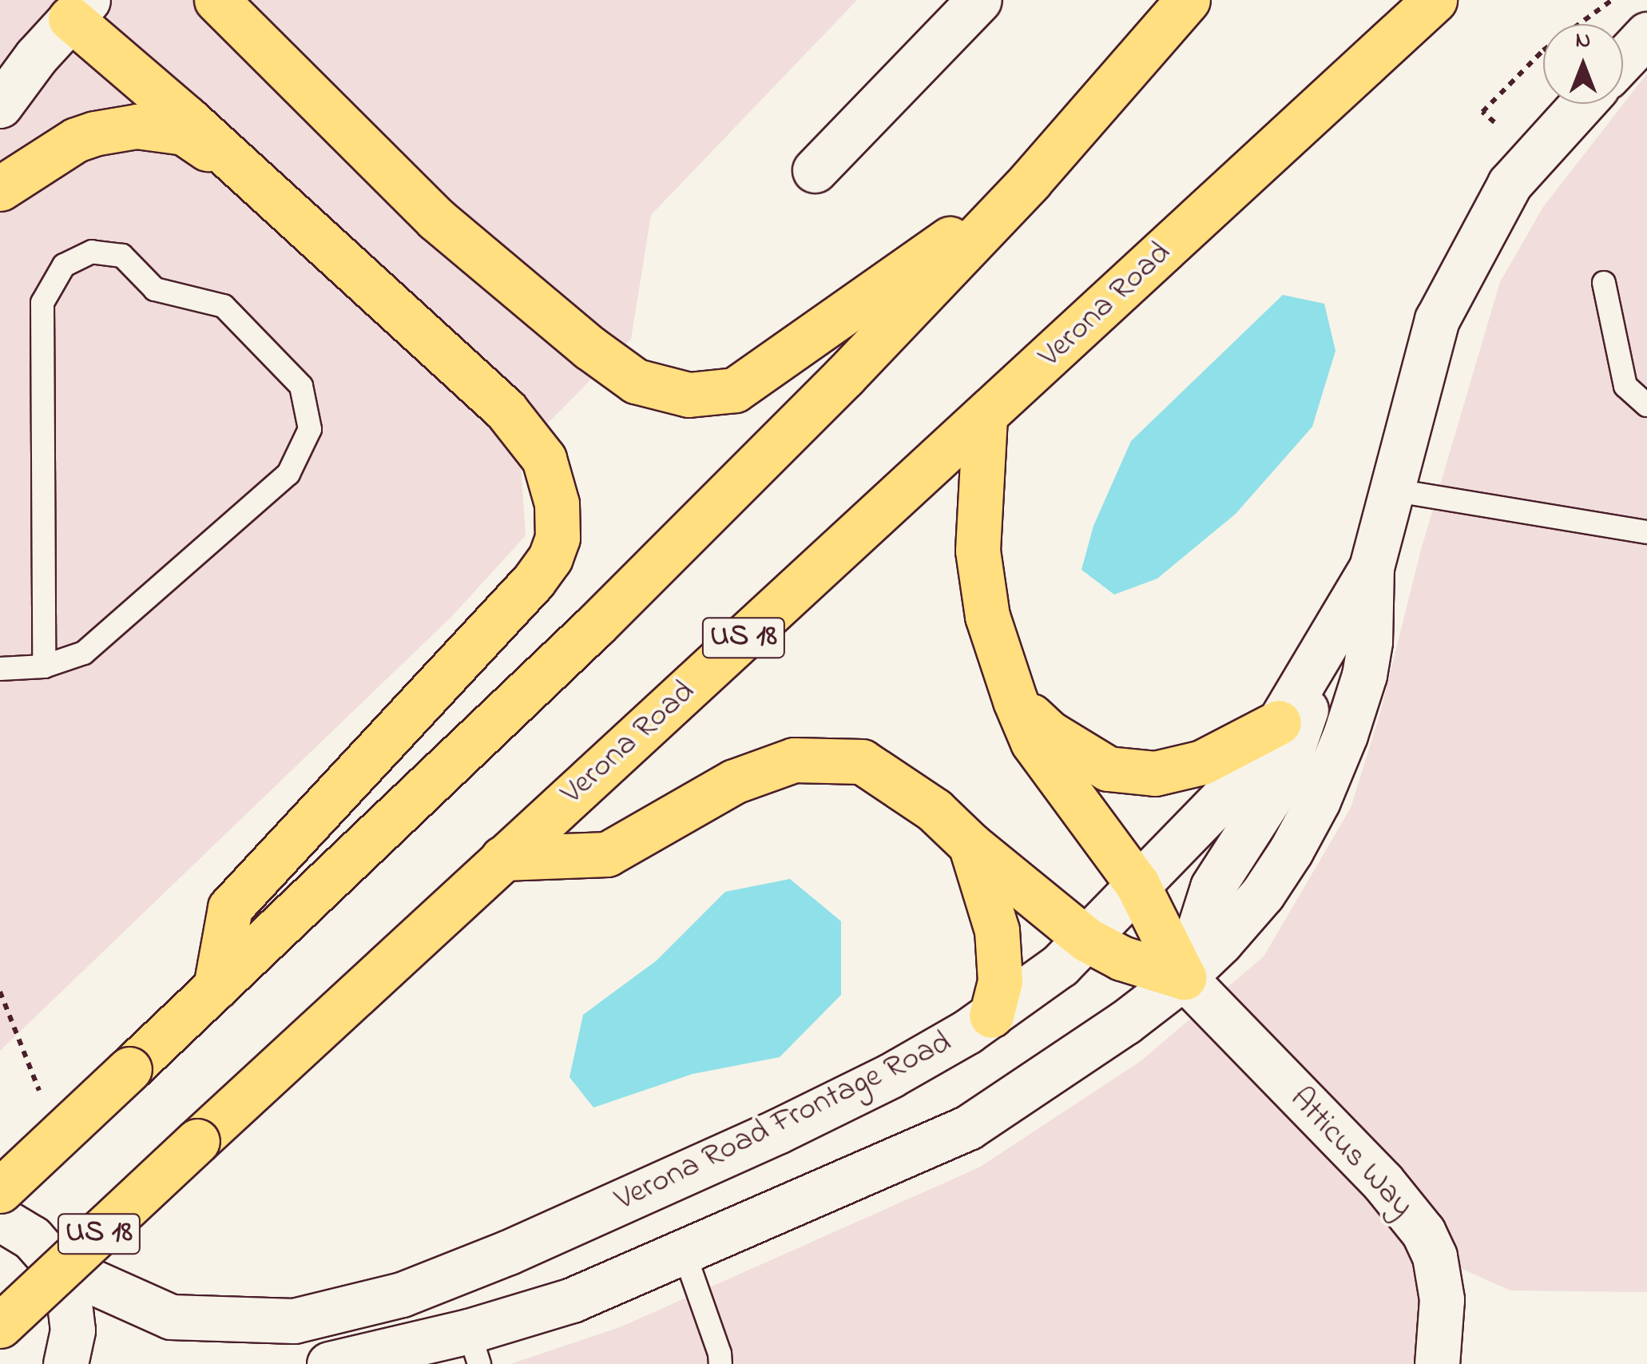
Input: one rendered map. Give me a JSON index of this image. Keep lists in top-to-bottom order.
{
  "streets": {
    "highway": ["Verona Road", "US 18"],
    "street": ["Verona Road Frontage Road", "Atticus Way"]
  },
  "crossings": [
    ["Verona Road Frontage Road", "Atticus Way"]
  ],
  "north": "top"
}
